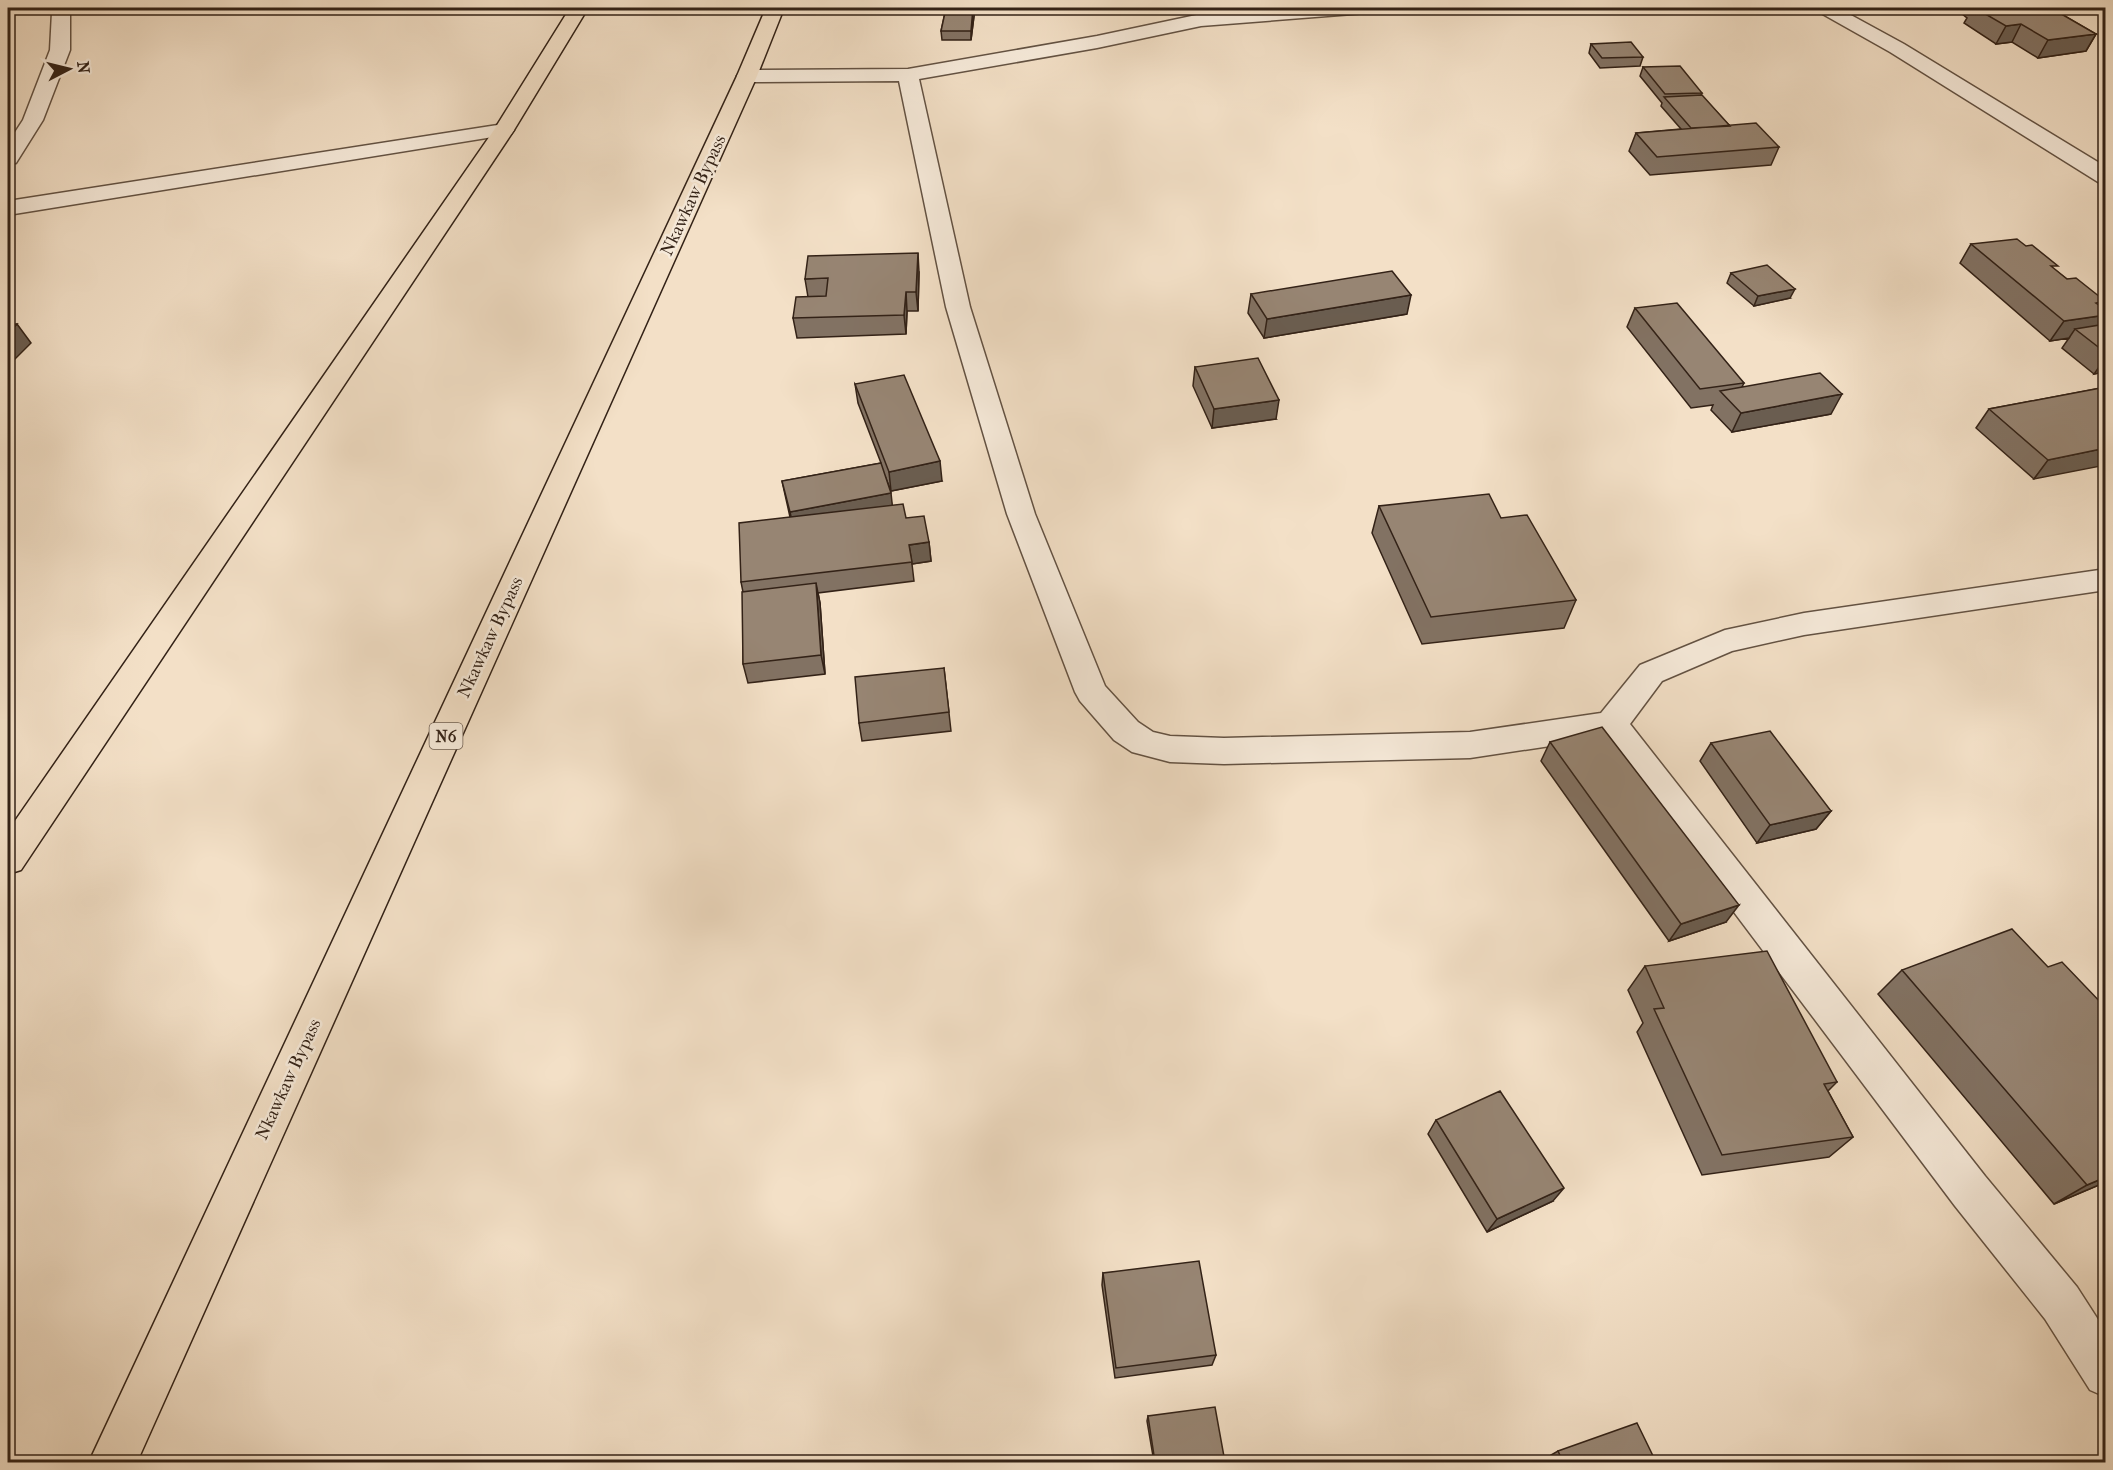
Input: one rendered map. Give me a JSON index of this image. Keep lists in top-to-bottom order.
{
  "streets": {
    "highway": ["Nkawkaw Bypass", "N6"]
  },
  "north": "right"
}
